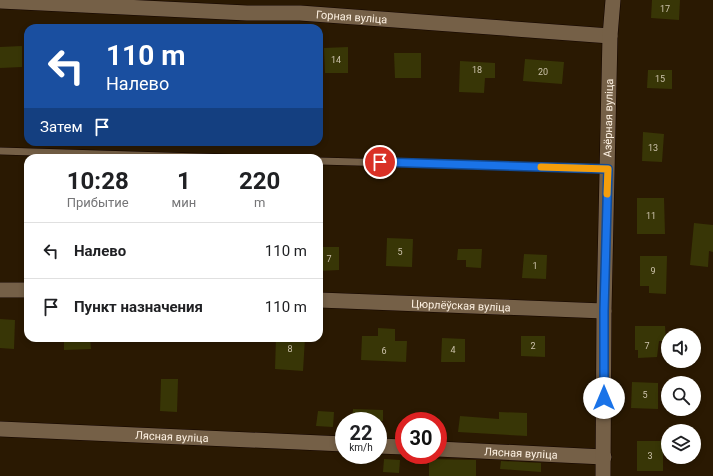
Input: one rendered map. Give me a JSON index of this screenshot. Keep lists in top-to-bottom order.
{
  "streets": {
    "street": [
      "Горная вуліца",
      "Азёрная вуліца",
      "Цюрлёўская вуліца",
      "Лясная вуліца"
    ]
  },
  "crossings": [
    ["Горная вуліца", "Азёрная вуліца"],
    ["Азёрная вуліца", "Цюрлёўская вуліца"],
    ["Азёрная вуліца", "Лясная вуліца"]
  ],
  "house_numbers": [
    "17",
    "14",
    "18",
    "20",
    "15",
    "13",
    "11",
    "5",
    "7",
    "1",
    "9",
    "2",
    "7",
    "8",
    "4",
    "6",
    "5",
    "3"
  ],
  "page": {
    "turn": ["110 m", "Налево"],
    "then": "Затем",
    "eta": [
      "10:28",
      "Прибытие",
      "1",
      "мин",
      "220",
      "m"
    ],
    "list": [
      {
        "name": "Налево",
        "value": "110 m"
      },
      {
        "name": "Пункт назначения",
        "value": "110 m"
      }
    ],
    "speed": "22 km/h",
    "limit": "30"
  }
}
